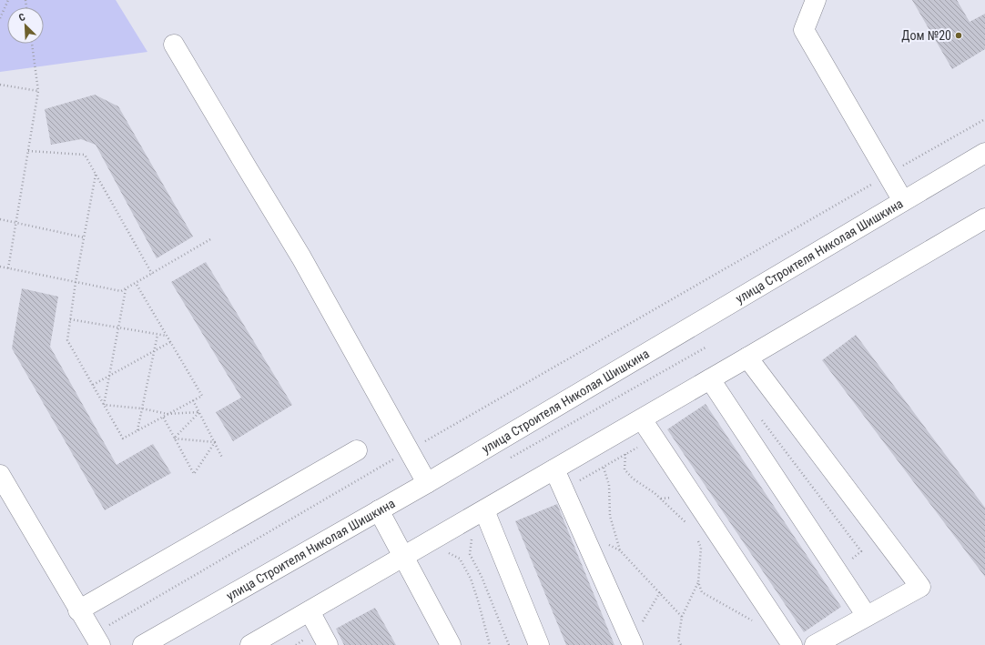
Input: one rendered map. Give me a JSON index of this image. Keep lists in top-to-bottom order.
{
  "streets": {
    "street": ["улица Строителя Николая Шишкина"]
  },
  "places": ["Дом №20"],
  "north": "top left"
}
